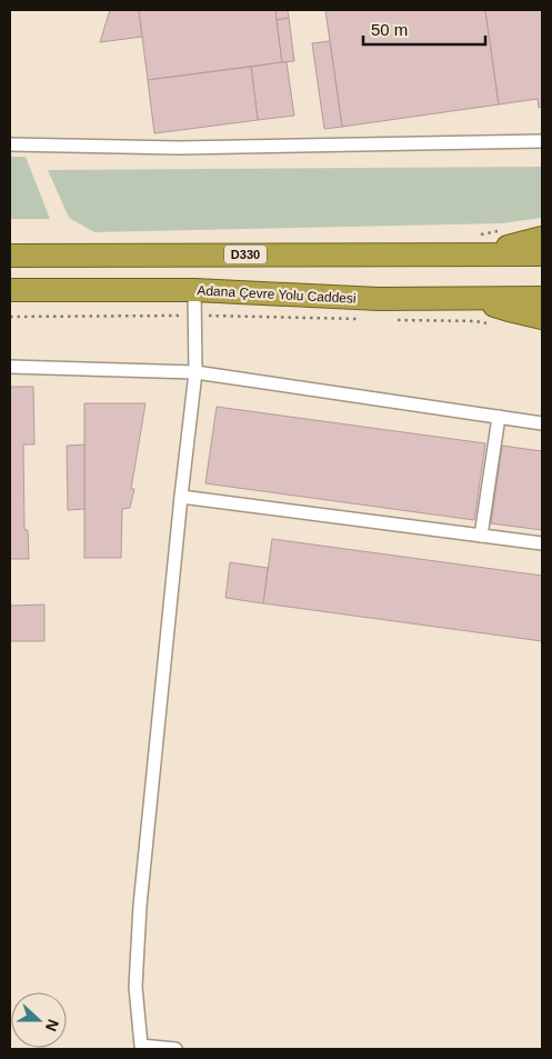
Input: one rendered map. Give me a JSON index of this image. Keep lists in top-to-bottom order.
{
  "streets": {
    "highway": ["D330", "Adana Çevre Yolu Caddesi"]
  },
  "scale_bar": "50 m",
  "north": "right"
}
